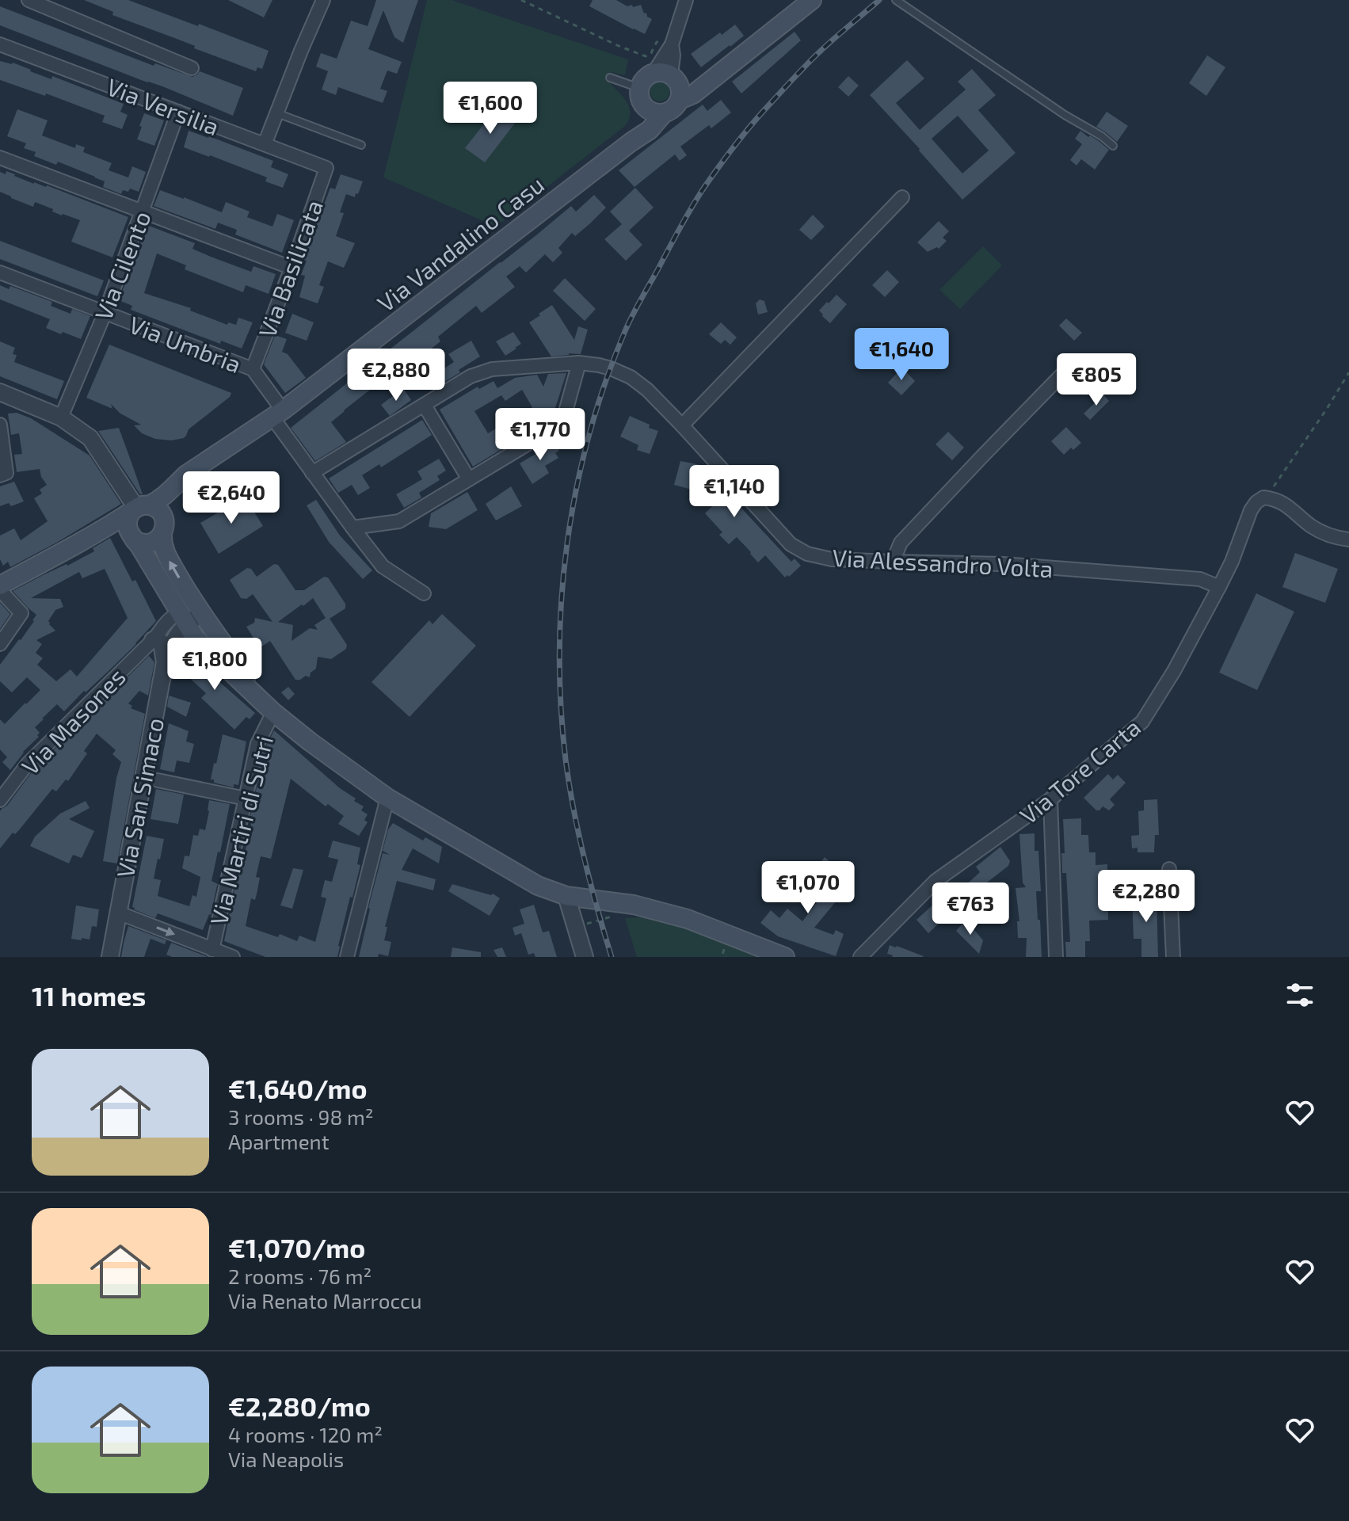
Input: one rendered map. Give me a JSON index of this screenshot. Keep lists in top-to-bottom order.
{
  "streets": {
    "main road": ["Via Vandalino Casu"],
    "street": [
      "Via Versilia",
      "Via Cilento",
      "Via Basilicata",
      "Via Umbria",
      "Via Alessandro Volta",
      "Via Masones",
      "Via Tore Carta",
      "Via San Simaco",
      "Via Martiri di Sutri"
    ]
  },
  "crossings": [
    ["Via Versilia", "Via Cilento"],
    ["Via Versilia", "Via Basilicata"],
    ["Via Vandalino Casu", "Via Umbria"],
    ["Via Cilento", "Via Umbria"],
    ["Via Basilicata", "Via Umbria"],
    ["Via Umbria", "Via Alessandro Volta"],
    ["Via Alessandro Volta", "Via Tore Carta"],
    ["Via Masones", "Via San Simaco"]
  ],
  "page": {
    "price": [
      "€1,600",
      "€1,640",
      "€2,880",
      "€805",
      "€1,770",
      "€1,140",
      "€2,640",
      "€1,800",
      "€1,070",
      "€2,280",
      "€763"
    ],
    "heading": "11 homes",
    "list": [
      {
        "name": "€1,640/mo",
        "note": "3 rooms · 98 m² · Apartment"
      },
      {
        "name": "€1,070/mo",
        "note": "2 rooms · 76 m² · Via Renato Marroccu"
      },
      {
        "name": "€2,280/mo",
        "note": "4 rooms · 120 m² · Via Neapolis"
      }
    ]
  }
}
